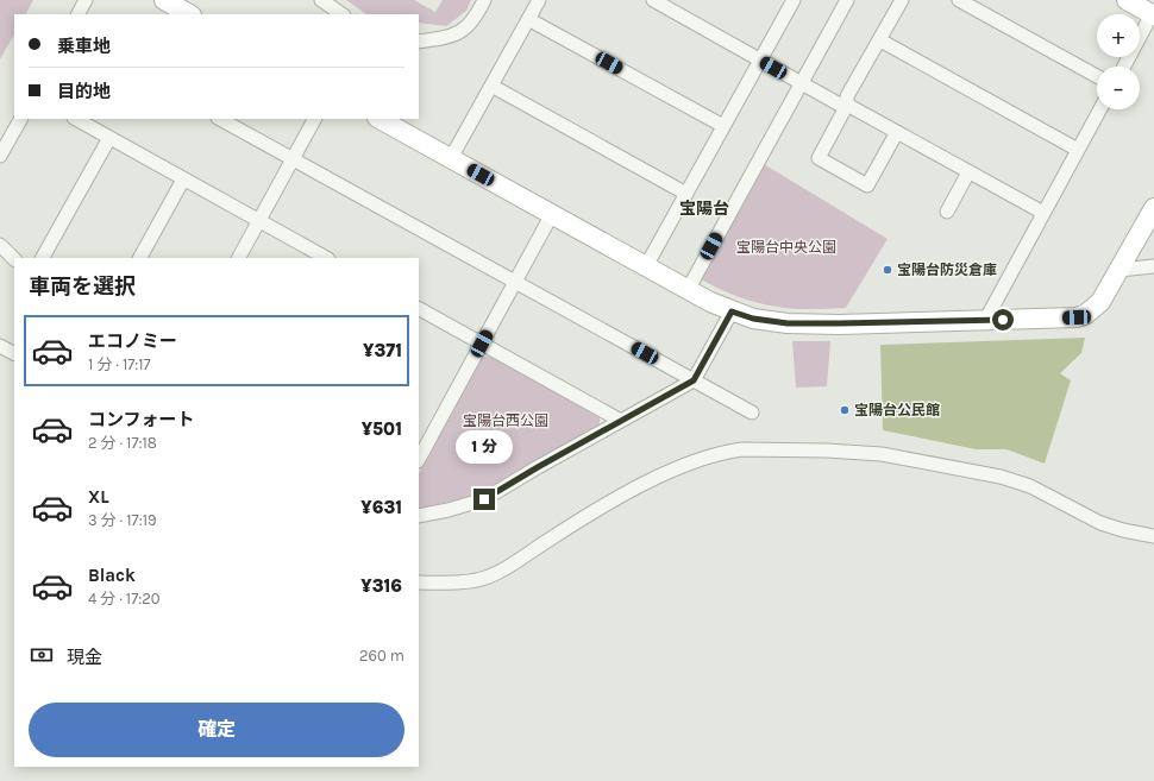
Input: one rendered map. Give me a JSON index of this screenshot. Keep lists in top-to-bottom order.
{
  "districts": ["宝陽台"],
  "parks": ["宝陽台中央公園", "宝陽台西公園"],
  "places": ["宝陽台防災倉庫", "宝陽台公民館"],
  "page": {
    "map_buttons": ["+", "−"],
    "banner": ["乗車地", "目的地"],
    "heading": "車両を選択",
    "list": [
      {
        "name": "エコノミー",
        "note": "1 分 · 17:17",
        "value": "¥371"
      },
      {
        "name": "コンフォート",
        "note": "2 分 · 17:18",
        "value": "¥501"
      },
      {
        "name": "XL",
        "note": "3 分 · 17:19",
        "value": "¥631"
      },
      {
        "name": "Black",
        "note": "4 分 · 17:20",
        "value": "¥316"
      }
    ],
    "bubble": "1 分",
    "pay": ["現金", "260 m"],
    "buttons": "確定"
  }
}
